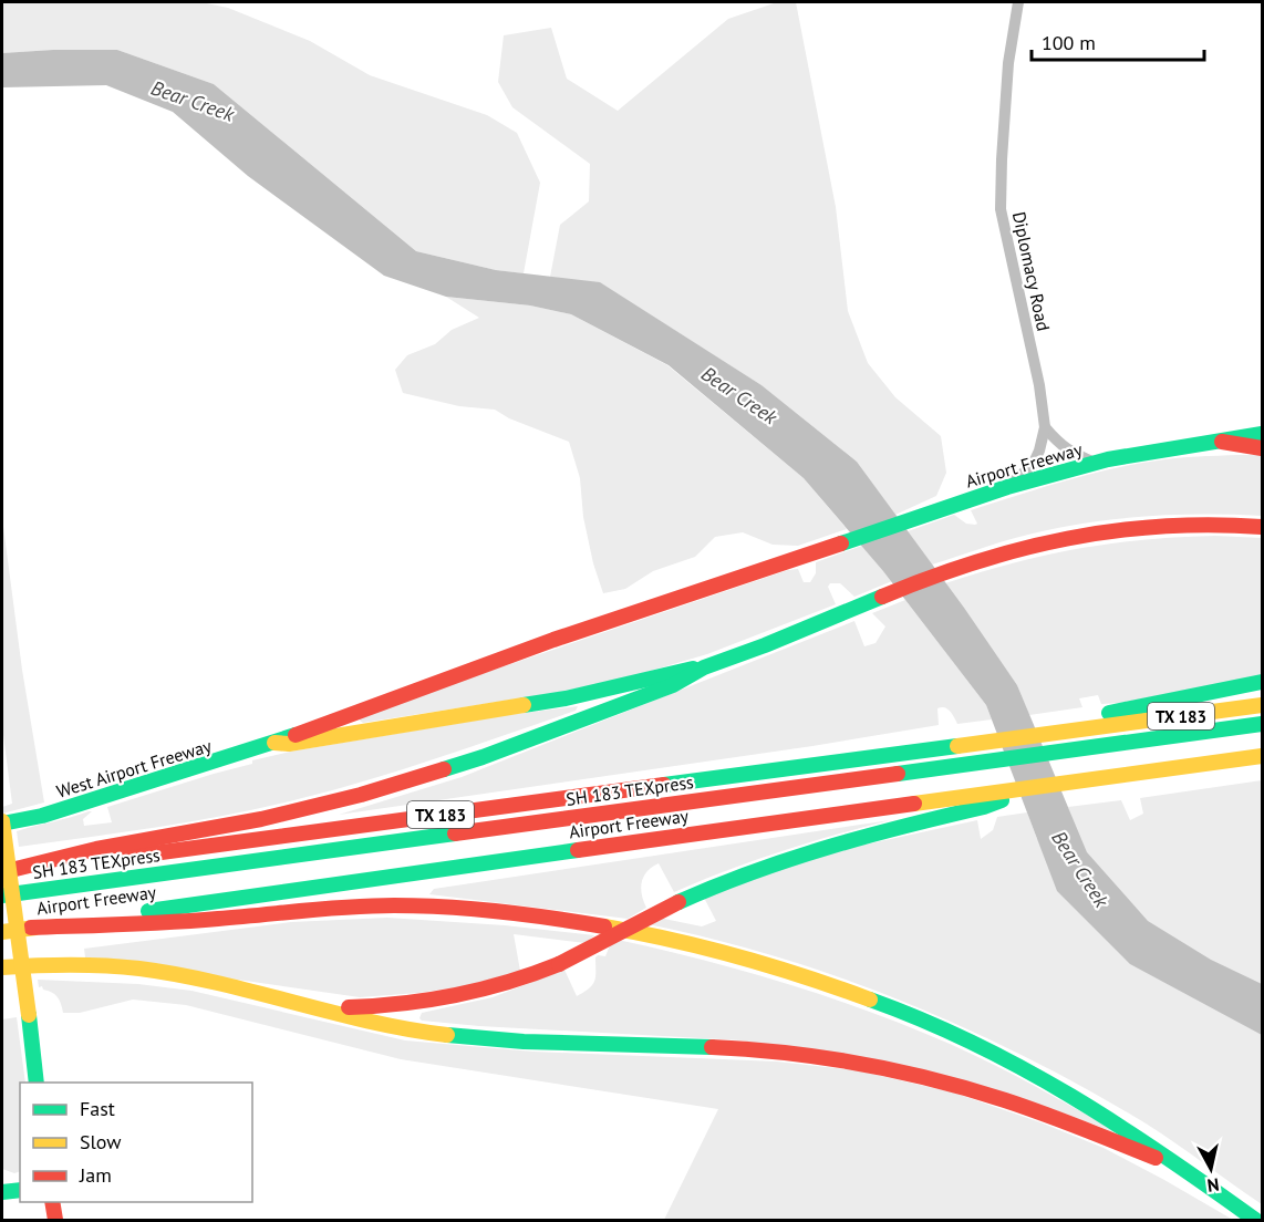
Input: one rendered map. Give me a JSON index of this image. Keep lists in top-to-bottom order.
{
  "streets": {
    "main road": [
      "Airport Freeway",
      "TX 183",
      "West Airport Freeway",
      "SH 183 TEXpress"
    ],
    "street": ["Diplomacy Road"]
  },
  "crossings": [
    ["Diplomacy Road", "Airport Freeway"],
    ["Airport Freeway", "TX 183"],
    ["Airport Freeway", "West Airport Freeway"]
  ],
  "water": ["Bear Creek"],
  "legend": ["Fast", "Slow", "Jam"],
  "scale_bar": "100 m",
  "north": "bottom"
}
